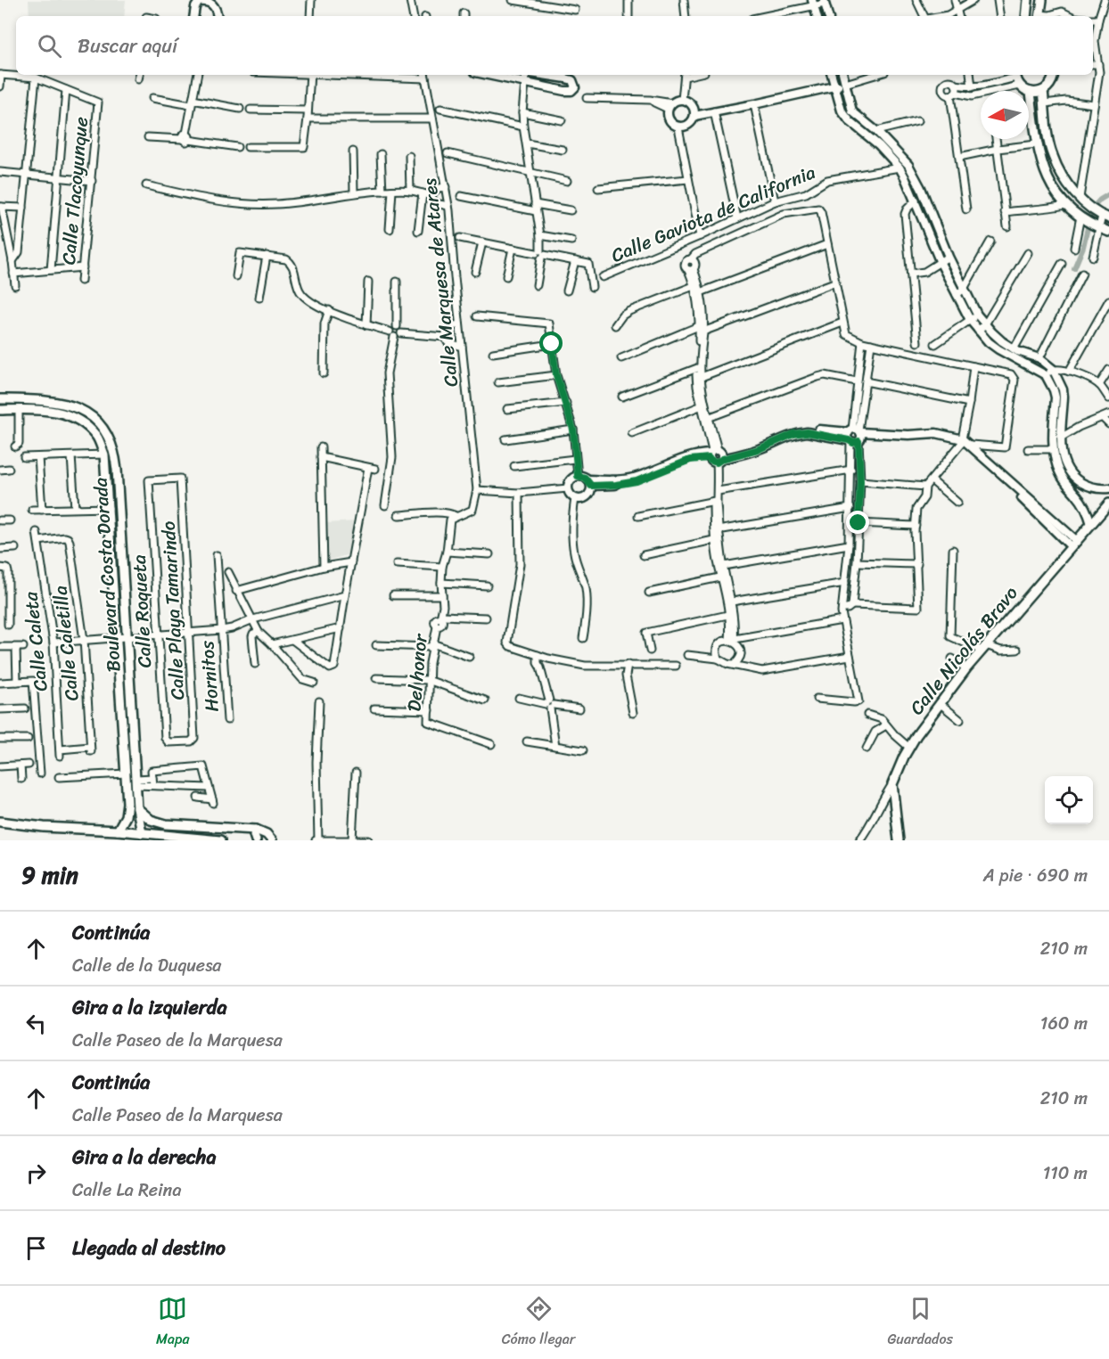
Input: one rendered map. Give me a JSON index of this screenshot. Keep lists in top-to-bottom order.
{
  "streets": {
    "main road": ["Boulevard Costa Dorada", "Calle Nicolás Bravo"],
    "street": [
      "Calle Tlacoyunque",
      "Calle Gaviota de California",
      "Calle Marquesa de Atares",
      "Calle Playa Tamarindo",
      "Calle Roqueta",
      "Calle Caleta",
      "Calle Caletilla",
      "Del honor",
      "Hornitos"
    ]
  },
  "crossings": [
    ["Calle Marquesa de Atares", "Del honor"],
    ["Calle Playa Tamarindo", "Calle Roqueta"],
    ["Calle Caleta", "Calle Caletilla"]
  ],
  "north": "left",
  "page": {
    "search": "Buscar aquí",
    "heading": ["9 min", "A pie · 690 m"],
    "list": [
      ["Continúa", "Calle de la Duquesa", "210 m"],
      ["Gira a la izquierda", "Calle Paseo de la Marquesa", "160 m"],
      ["Continúa", "Calle Paseo de la Marquesa", "210 m"],
      ["Gira a la derecha", "Calle La Reina", "110 m"],
      "Llegada al destino"
    ],
    "nav": ["Mapa", "Cómo llegar", "Guardados"]
  }
}
